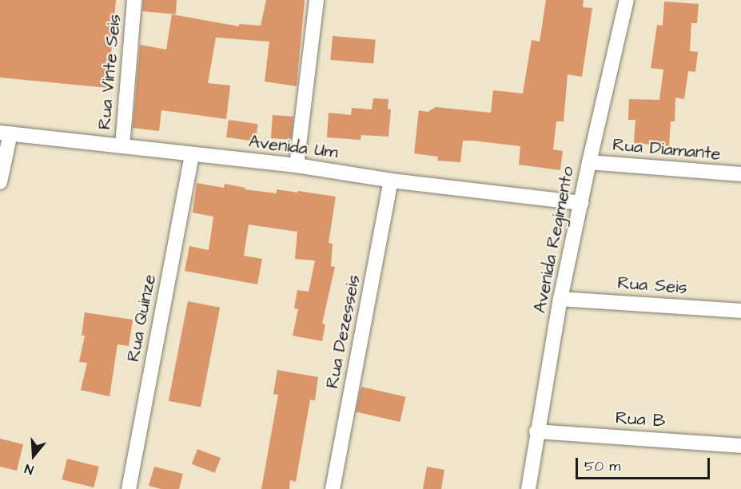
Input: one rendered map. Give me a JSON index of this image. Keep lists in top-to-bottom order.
{
  "streets": {
    "street": [
      "Rua Vinte Seis",
      "Avenida Um",
      "Rua Diamante",
      "Avenida Regimento",
      "Rua Seis",
      "Rua Quinze",
      "Rua Dezesseis",
      "Rua B"
    ]
  },
  "crossings": [
    ["Rua Vinte Seis", "Avenida Um"],
    ["Avenida Um", "Avenida Regimento"],
    ["Avenida Um", "Rua Quinze"],
    ["Avenida Um", "Rua Dezesseis"],
    ["Rua Diamante", "Avenida Regimento"],
    ["Avenida Regimento", "Rua Seis"],
    ["Avenida Regimento", "Rua B"]
  ],
  "scale_bar": "50 m",
  "north": "bottom"
}
